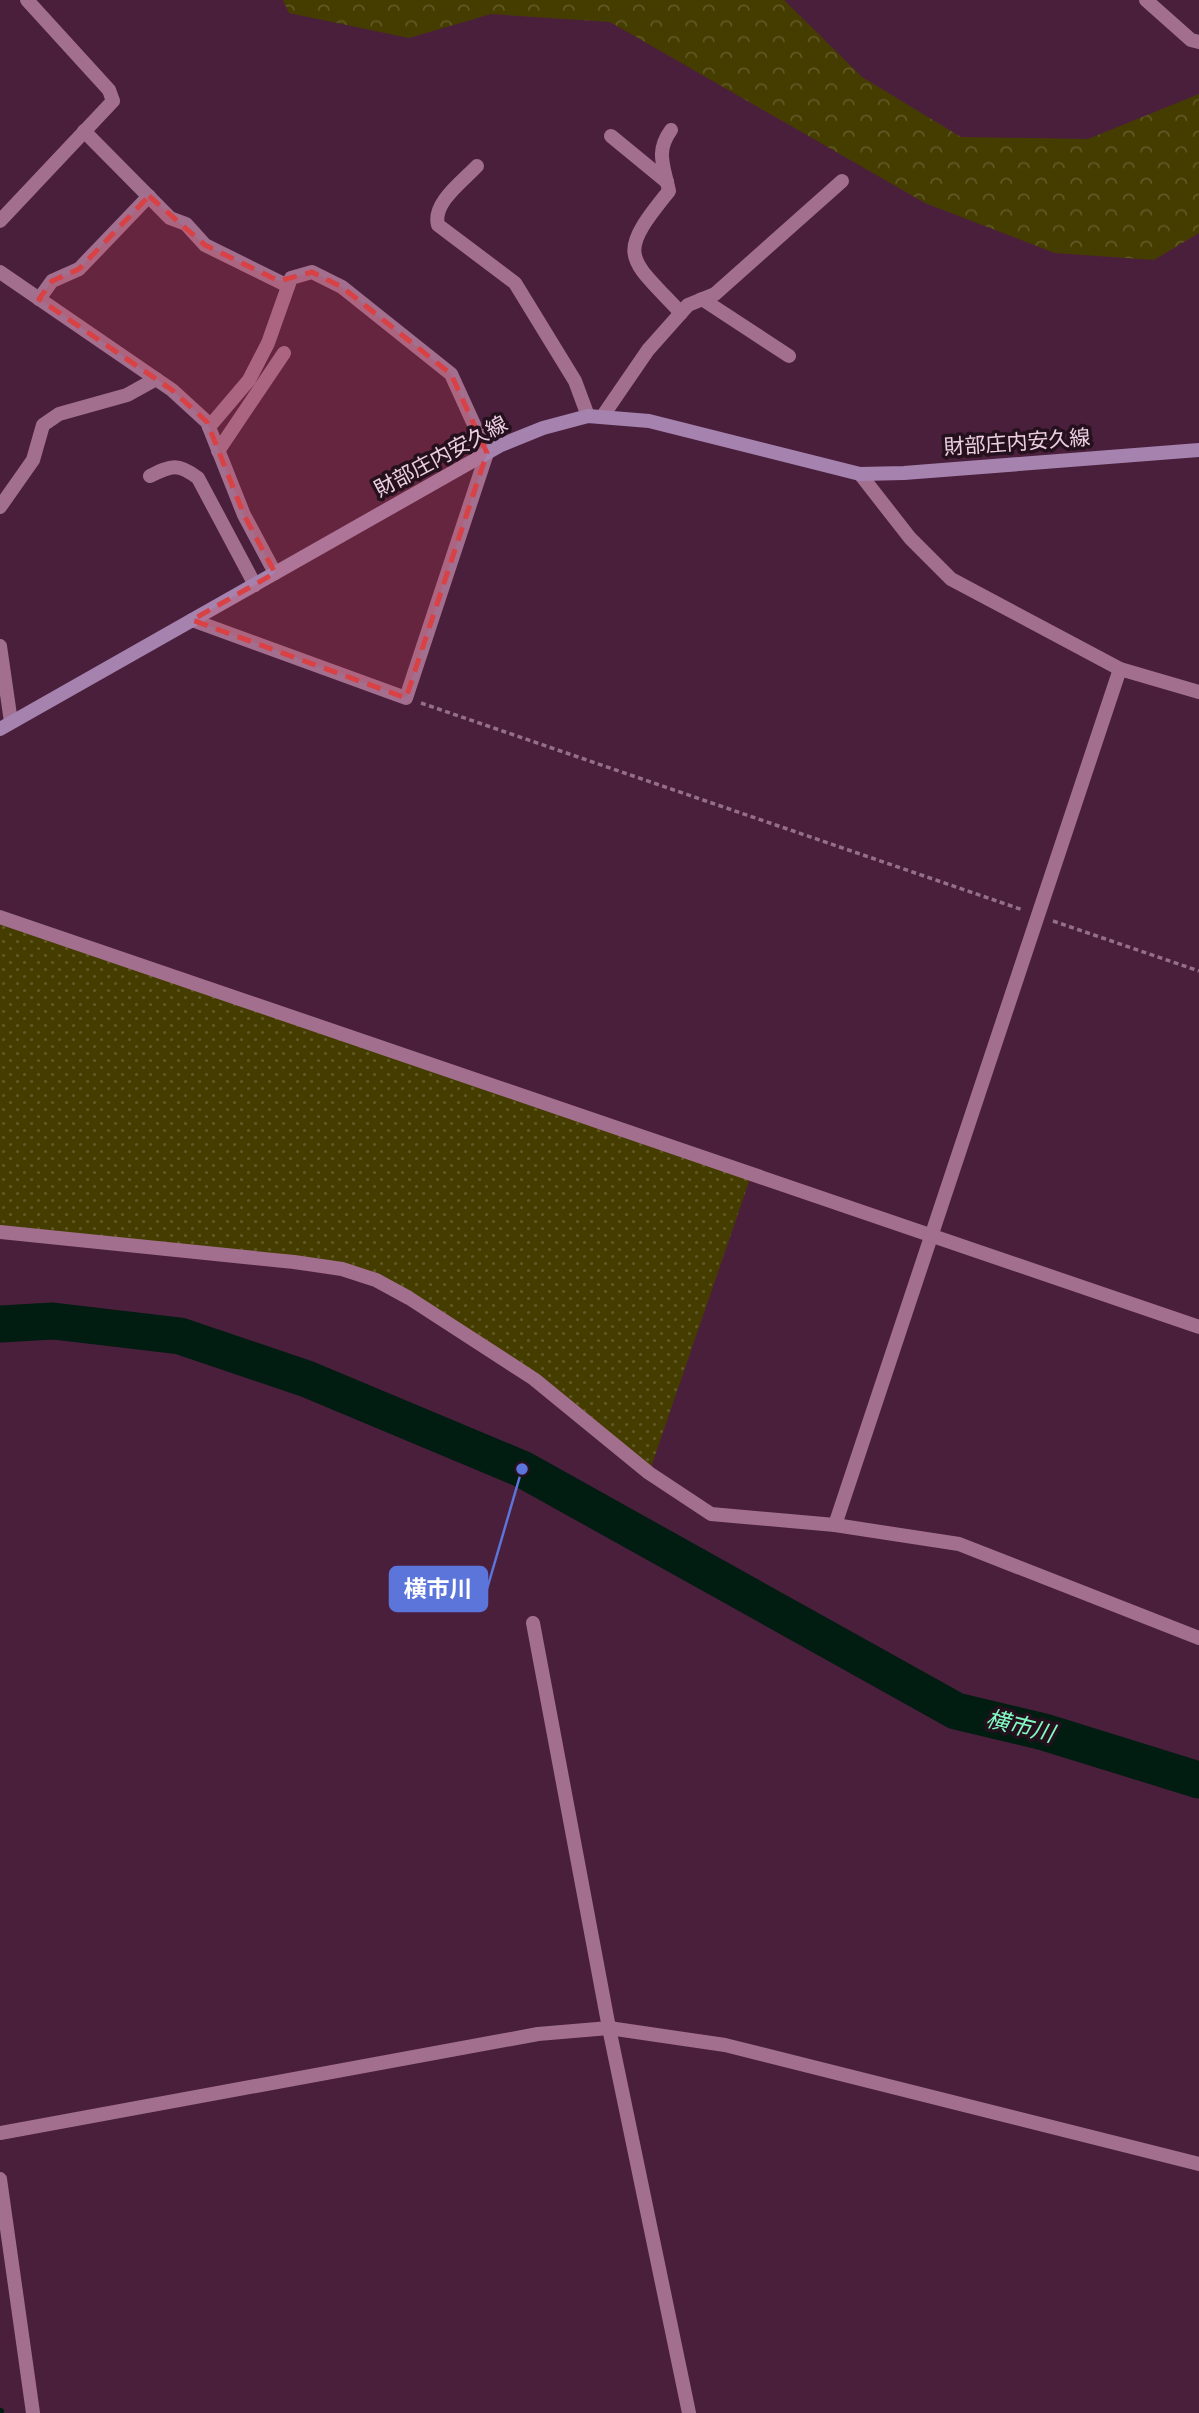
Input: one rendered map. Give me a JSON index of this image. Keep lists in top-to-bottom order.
{
  "streets": {
    "main road": ["財部庄内安久線"]
  },
  "water": ["横市川"],
  "places": ["横市川"]
}
